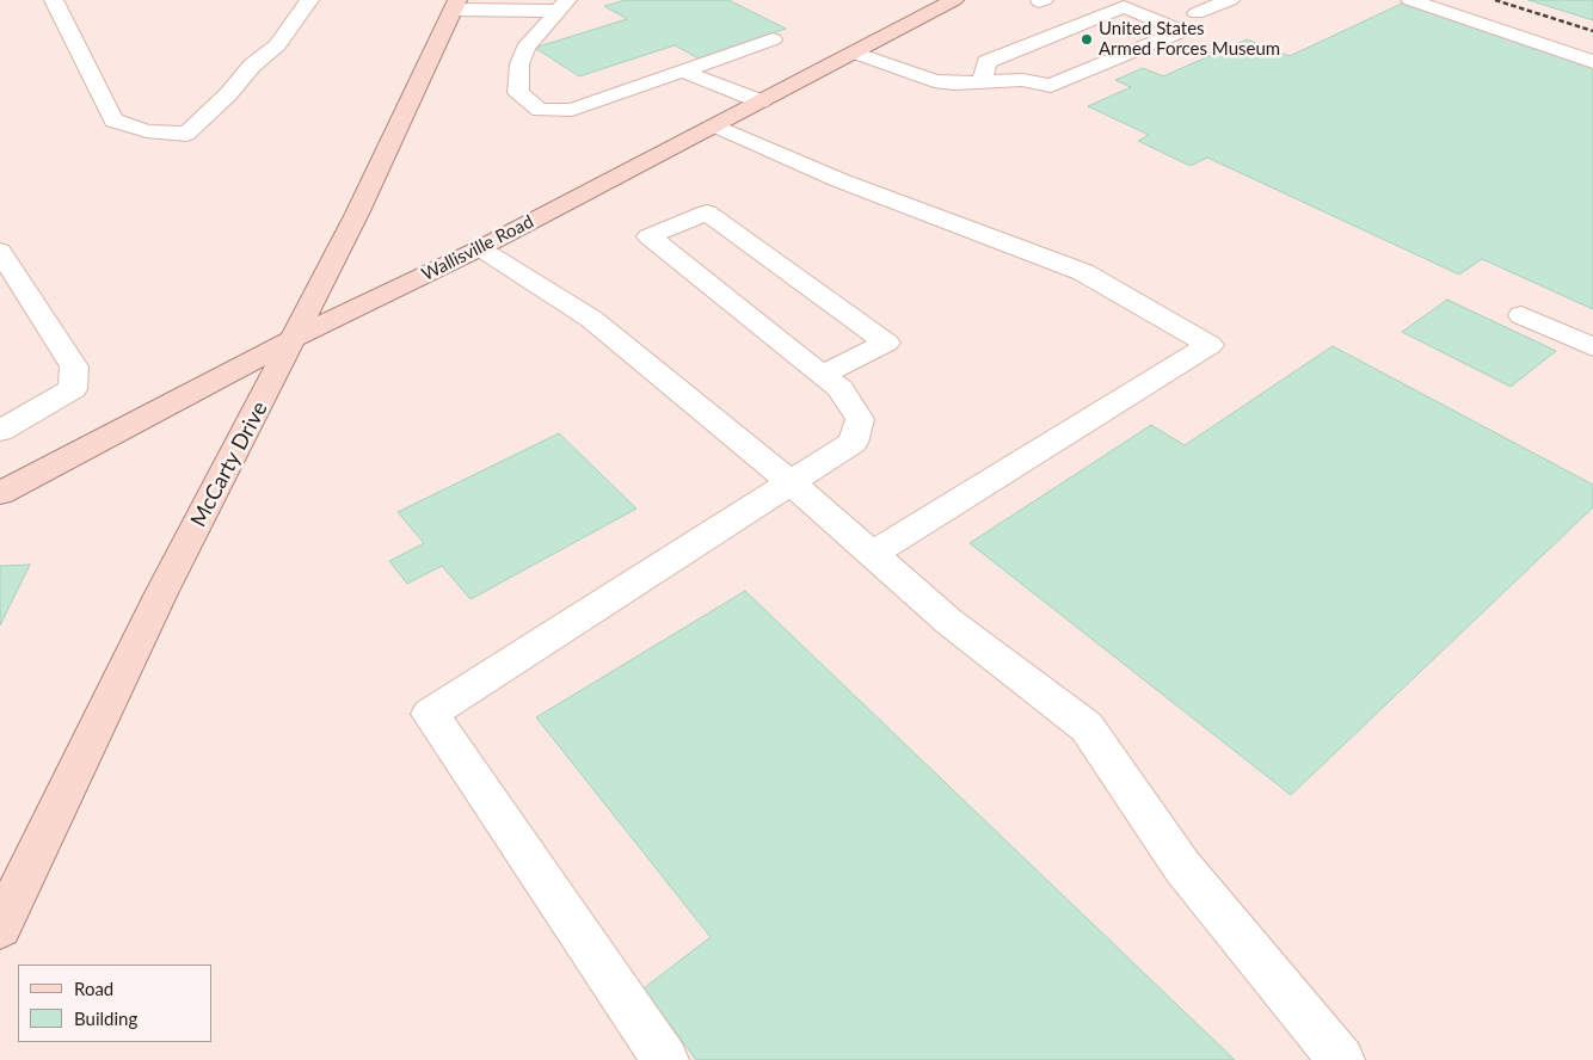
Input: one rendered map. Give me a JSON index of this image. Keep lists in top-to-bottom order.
{
  "streets": {
    "main road": ["Wallisville Road", "McCarty Drive"]
  },
  "crossings": [
    ["Wallisville Road", "McCarty Drive"]
  ],
  "places": ["United States Armed Forces Museum"],
  "legend": ["Road", "Building"]
}
